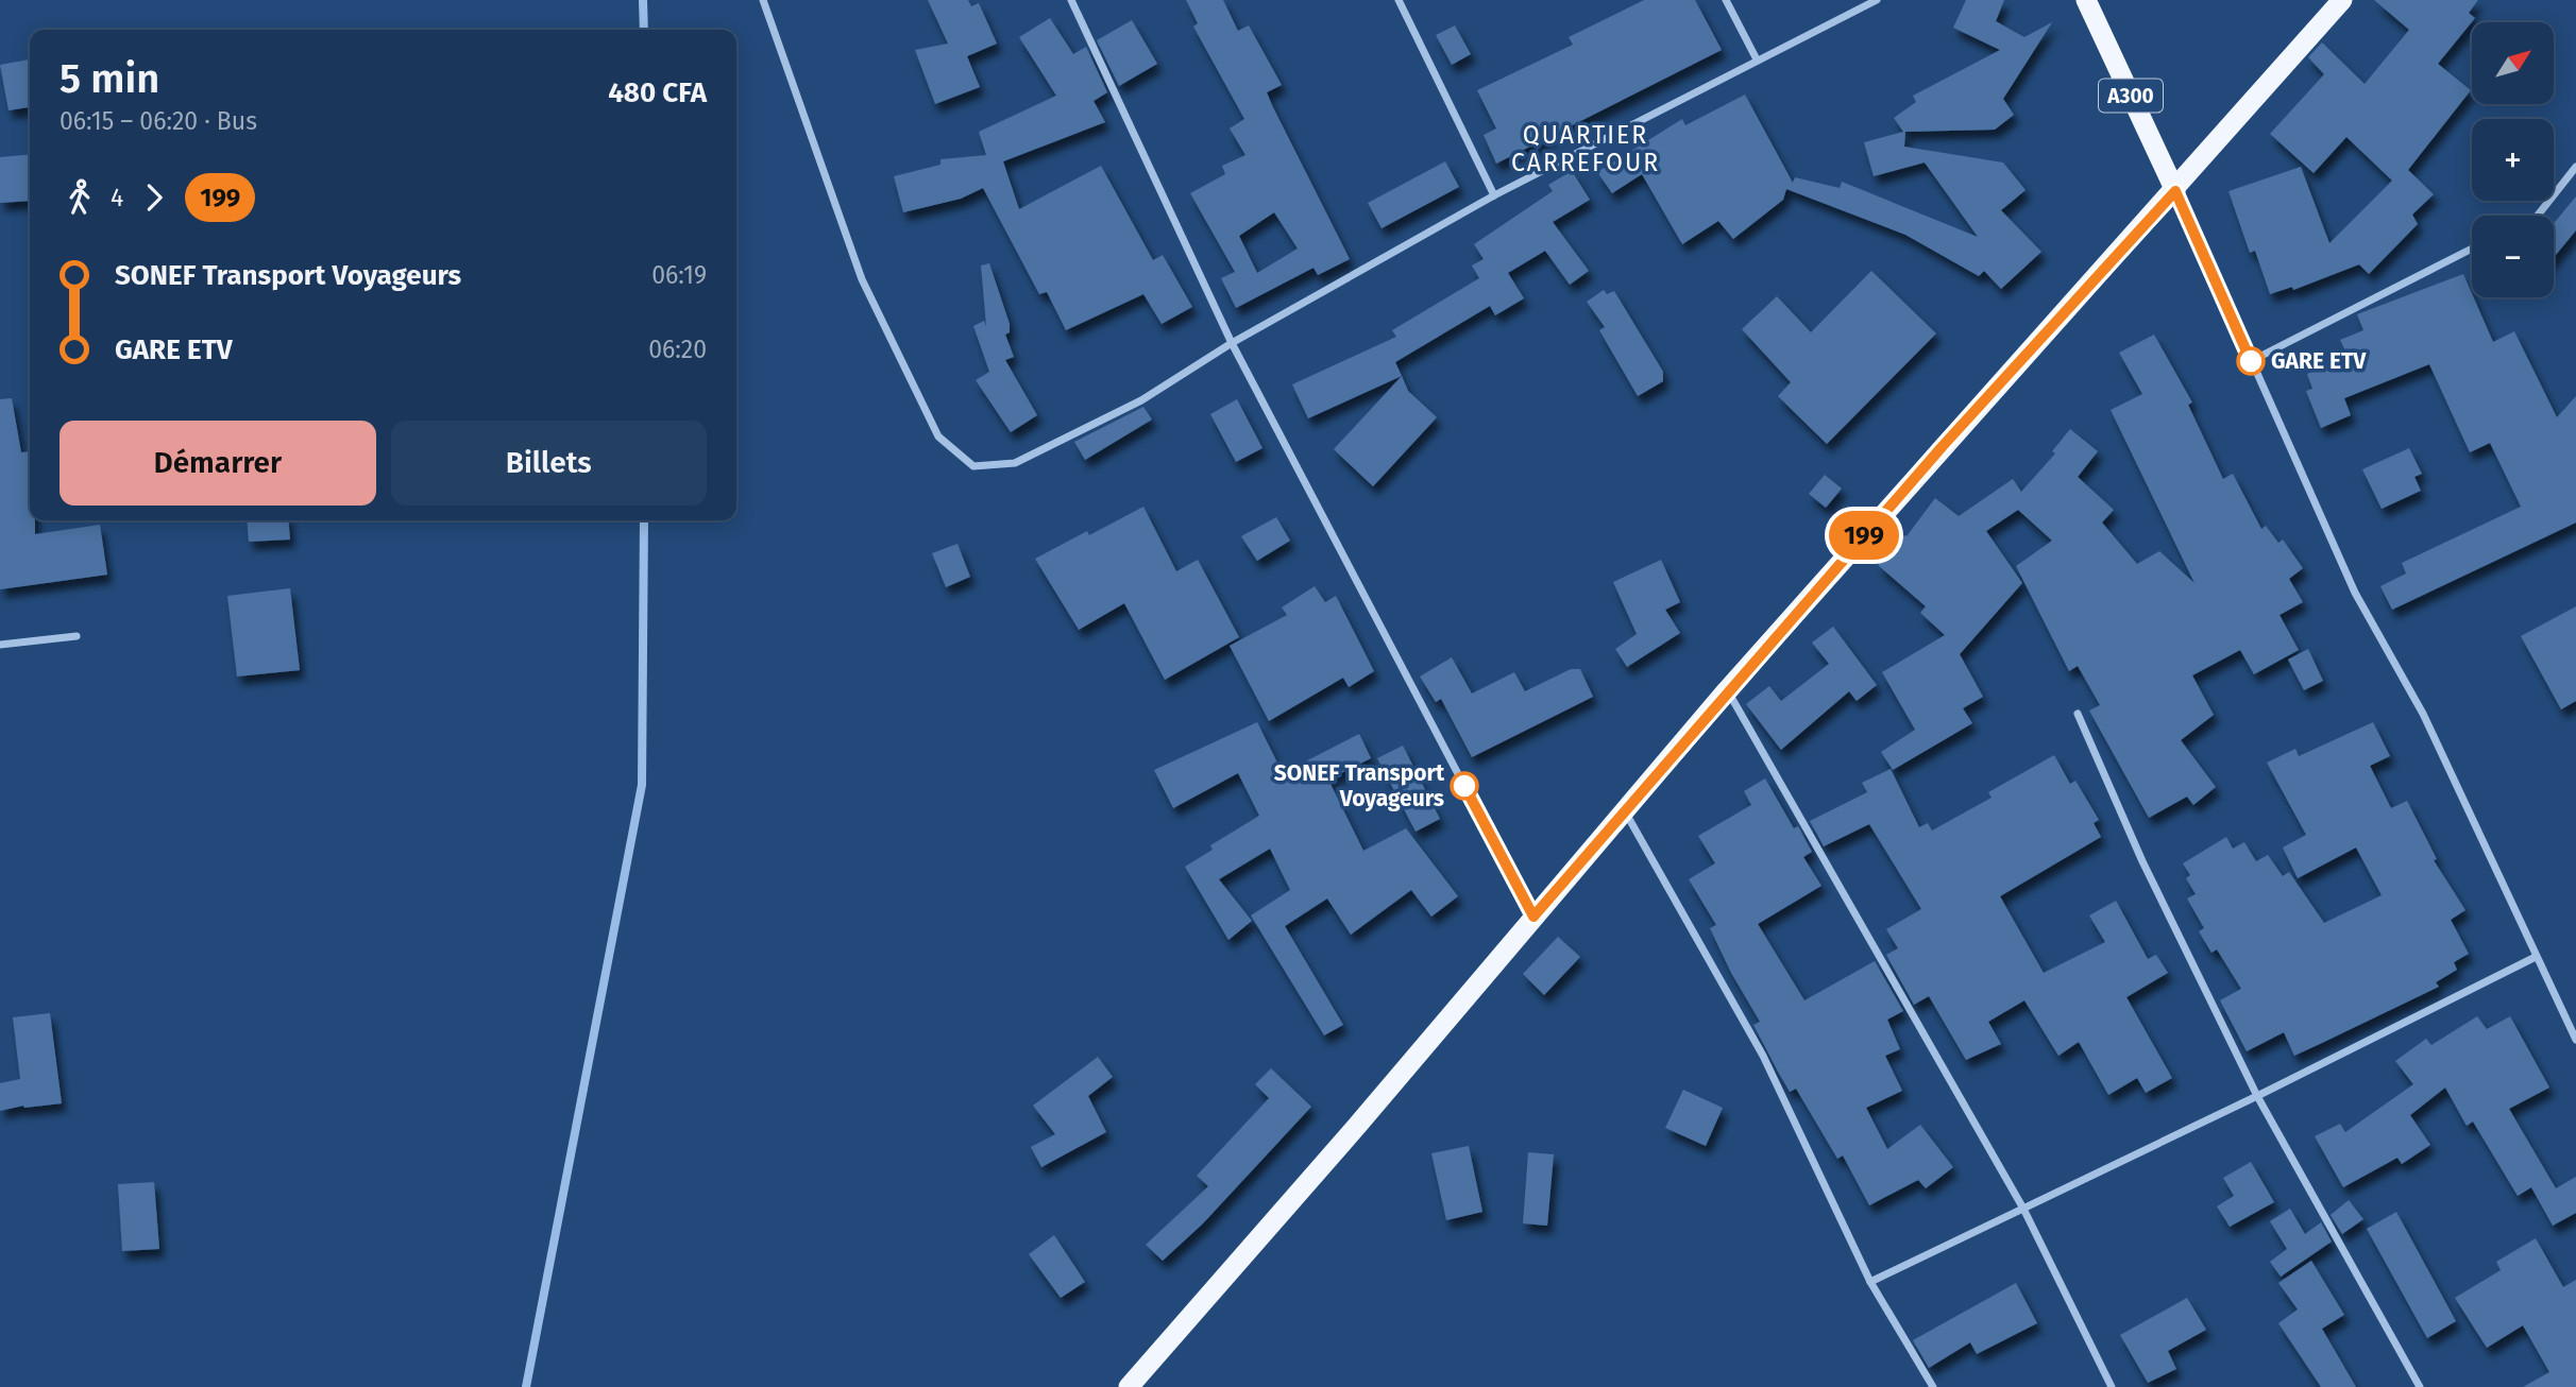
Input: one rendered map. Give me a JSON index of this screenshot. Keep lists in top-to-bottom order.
{
  "streets": {
    "highway": ["A300"]
  },
  "districts": ["QUARTIER CARREFOUR"],
  "places": ["GARE ETV", "SONEF Transport Voyageurs"],
  "lines": ["bus line 199"],
  "north": "top right",
  "page": {
    "on_map": "199",
    "map_buttons": ["+", "−"],
    "heading": ["5 min", "06:15 – 06:20 · Bus", "480 CFA"],
    "legs": ["4", "199"],
    "list": [
      {
        "name": "SONEF Transport Voyageurs",
        "value": "06:19"
      },
      {
        "name": "GARE ETV",
        "value": "06:20"
      }
    ],
    "buttons": ["Démarrer", "Billets"]
  }
}
